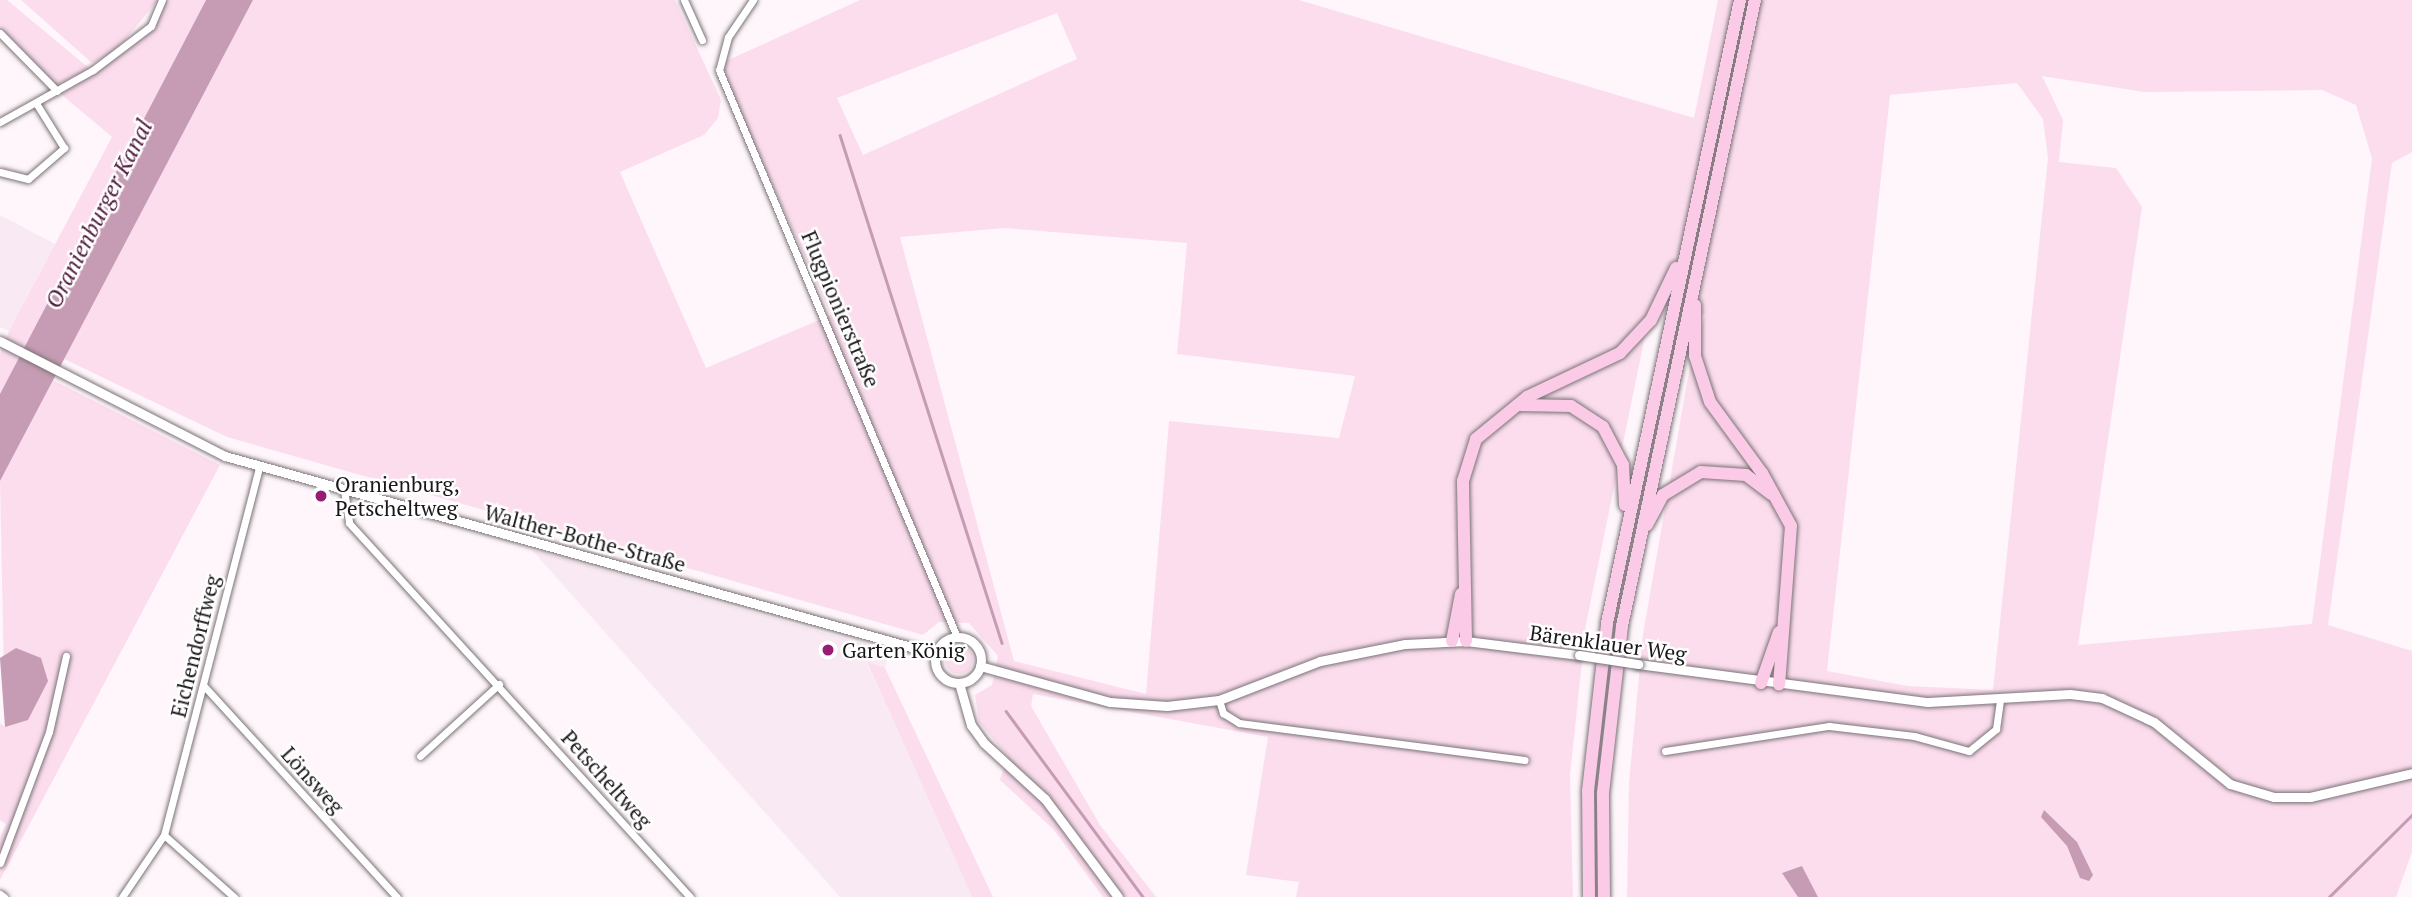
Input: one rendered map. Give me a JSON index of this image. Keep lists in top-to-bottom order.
{
  "streets": {
    "street": [
      "Flugpionierstraße",
      "Walther-Bothe-Straße",
      "Bärenklauer Weg",
      "Eichendorffweg",
      "Petscheltweg",
      "Lönsweg"
    ]
  },
  "crossings": [
    ["Flugpionierstraße", "Walther-Bothe-Straße"],
    ["Flugpionierstraße", "Bärenklauer Weg"],
    ["Walther-Bothe-Straße", "Bärenklauer Weg"],
    ["Walther-Bothe-Straße", "Eichendorffweg"],
    ["Walther-Bothe-Straße", "Petscheltweg"],
    ["Eichendorffweg", "Lönsweg"]
  ],
  "water": ["Oranienburger Kanal"],
  "places": ["Oranienburg, Petscheltweg", "Garten König"]
}
